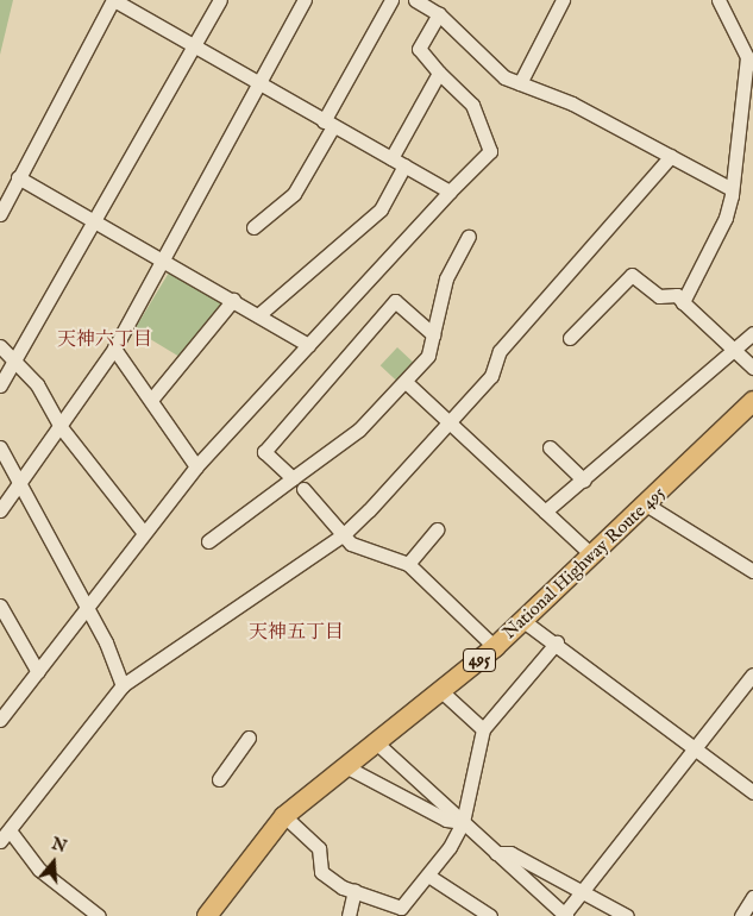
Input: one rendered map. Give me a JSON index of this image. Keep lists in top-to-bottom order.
{
  "streets": {
    "highway": ["National Highway Route 495", "495"]
  },
  "districts": ["天神六丁目", "天神五丁目"],
  "north": "top"
}
